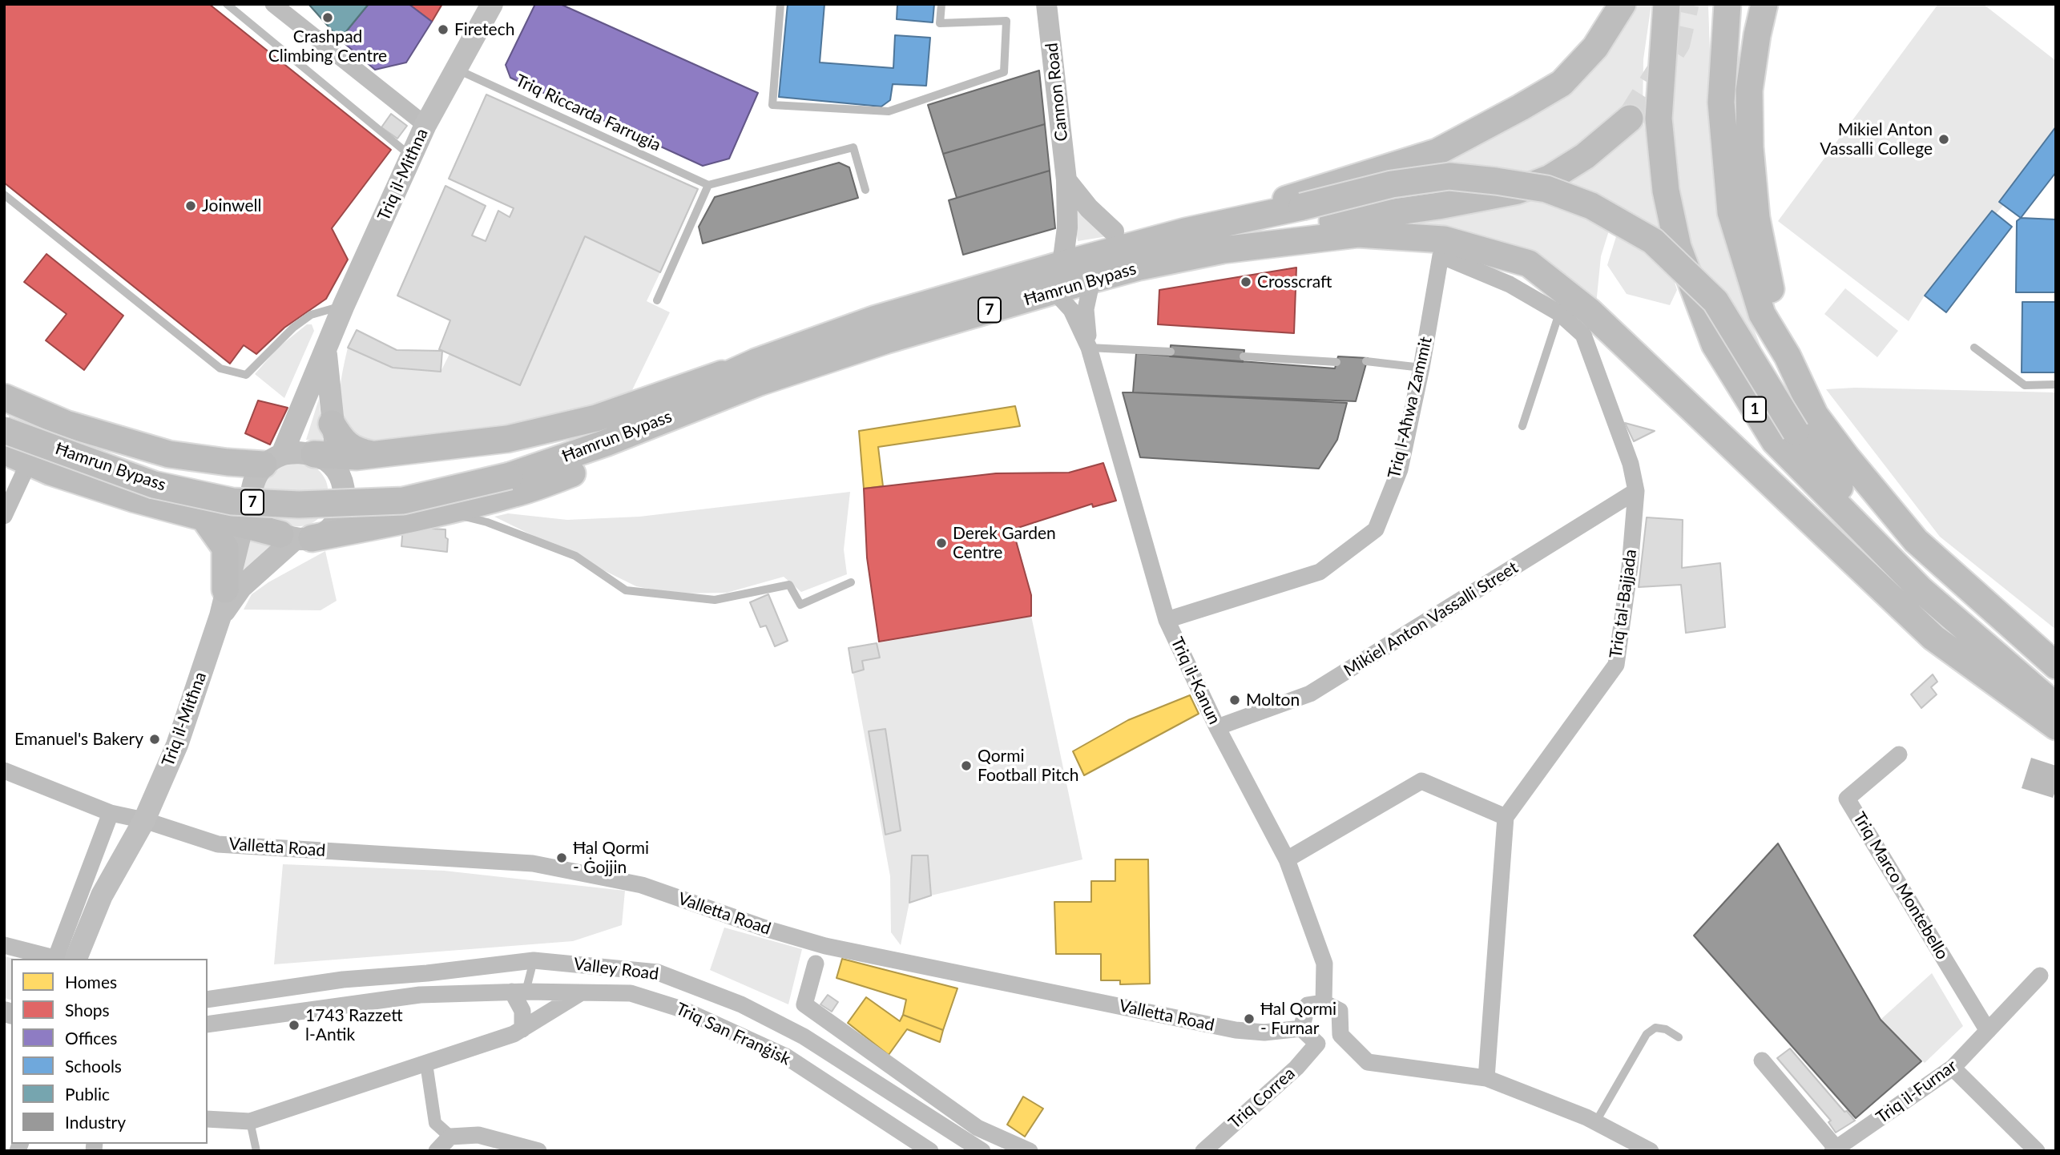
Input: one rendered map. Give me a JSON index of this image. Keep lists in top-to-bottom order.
{
  "streets": {
    "highway": ["Ħamrun Bypass", "7", "1"],
    "main road": ["Triq il-Mitħna"],
    "street": [
      "Cannon Road",
      "Triq l-Aħwa Zammit",
      "Triq tal-Bajjada",
      "Mikiel Anton Vassalli Street",
      "Triq il-Kanun",
      "Valletta Road",
      "Triq Marco Montebello",
      "Valley Road",
      "Triq San Franġisk",
      "Triq il-Furnar",
      "Triq Correa"
    ],
    "lane": ["Triq Riccarda Farrugia"]
  },
  "crossings": [
    ["Cannon Road", "Ħamrun Bypass"],
    ["Triq Riccarda Farrugia", "Triq il-Mitħna"],
    ["Triq il-Mitħna", "Valletta Road"],
    ["Ħamrun Bypass", "Triq il-Kanun"],
    ["Triq l-Aħwa Zammit", "Triq tal-Bajjada"],
    ["Triq l-Aħwa Zammit", "Triq il-Kanun"],
    ["Triq tal-Bajjada", "Mikiel Anton Vassalli Street"],
    ["Mikiel Anton Vassalli Street", "Triq il-Kanun"],
    ["Triq il-Kanun", "Valletta Road"],
    ["Triq il-Kanun", "Triq Correa"],
    ["Valletta Road", "Triq Correa"],
    ["Triq Marco Montebello", "Triq il-Furnar"],
    ["Valley Road", "Triq San Franġisk"]
  ],
  "places": [
    "Crashpad Climbing Centre",
    "Firetech",
    "Mikiel Anton Vassalli College",
    "Joinwell",
    "Crosscraft",
    "Derek Garden Centre",
    "Molton",
    "Emanuel's Bakery",
    "Qormi Football Pitch",
    "Ħal Qormi - Ġojjin",
    "Ħal Qormi - Furnar",
    "1743 Razzett l-Antik"
  ],
  "legend": [
    "Homes",
    "Shops",
    "Offices",
    "Schools",
    "Public",
    "Industry"
  ]
}
